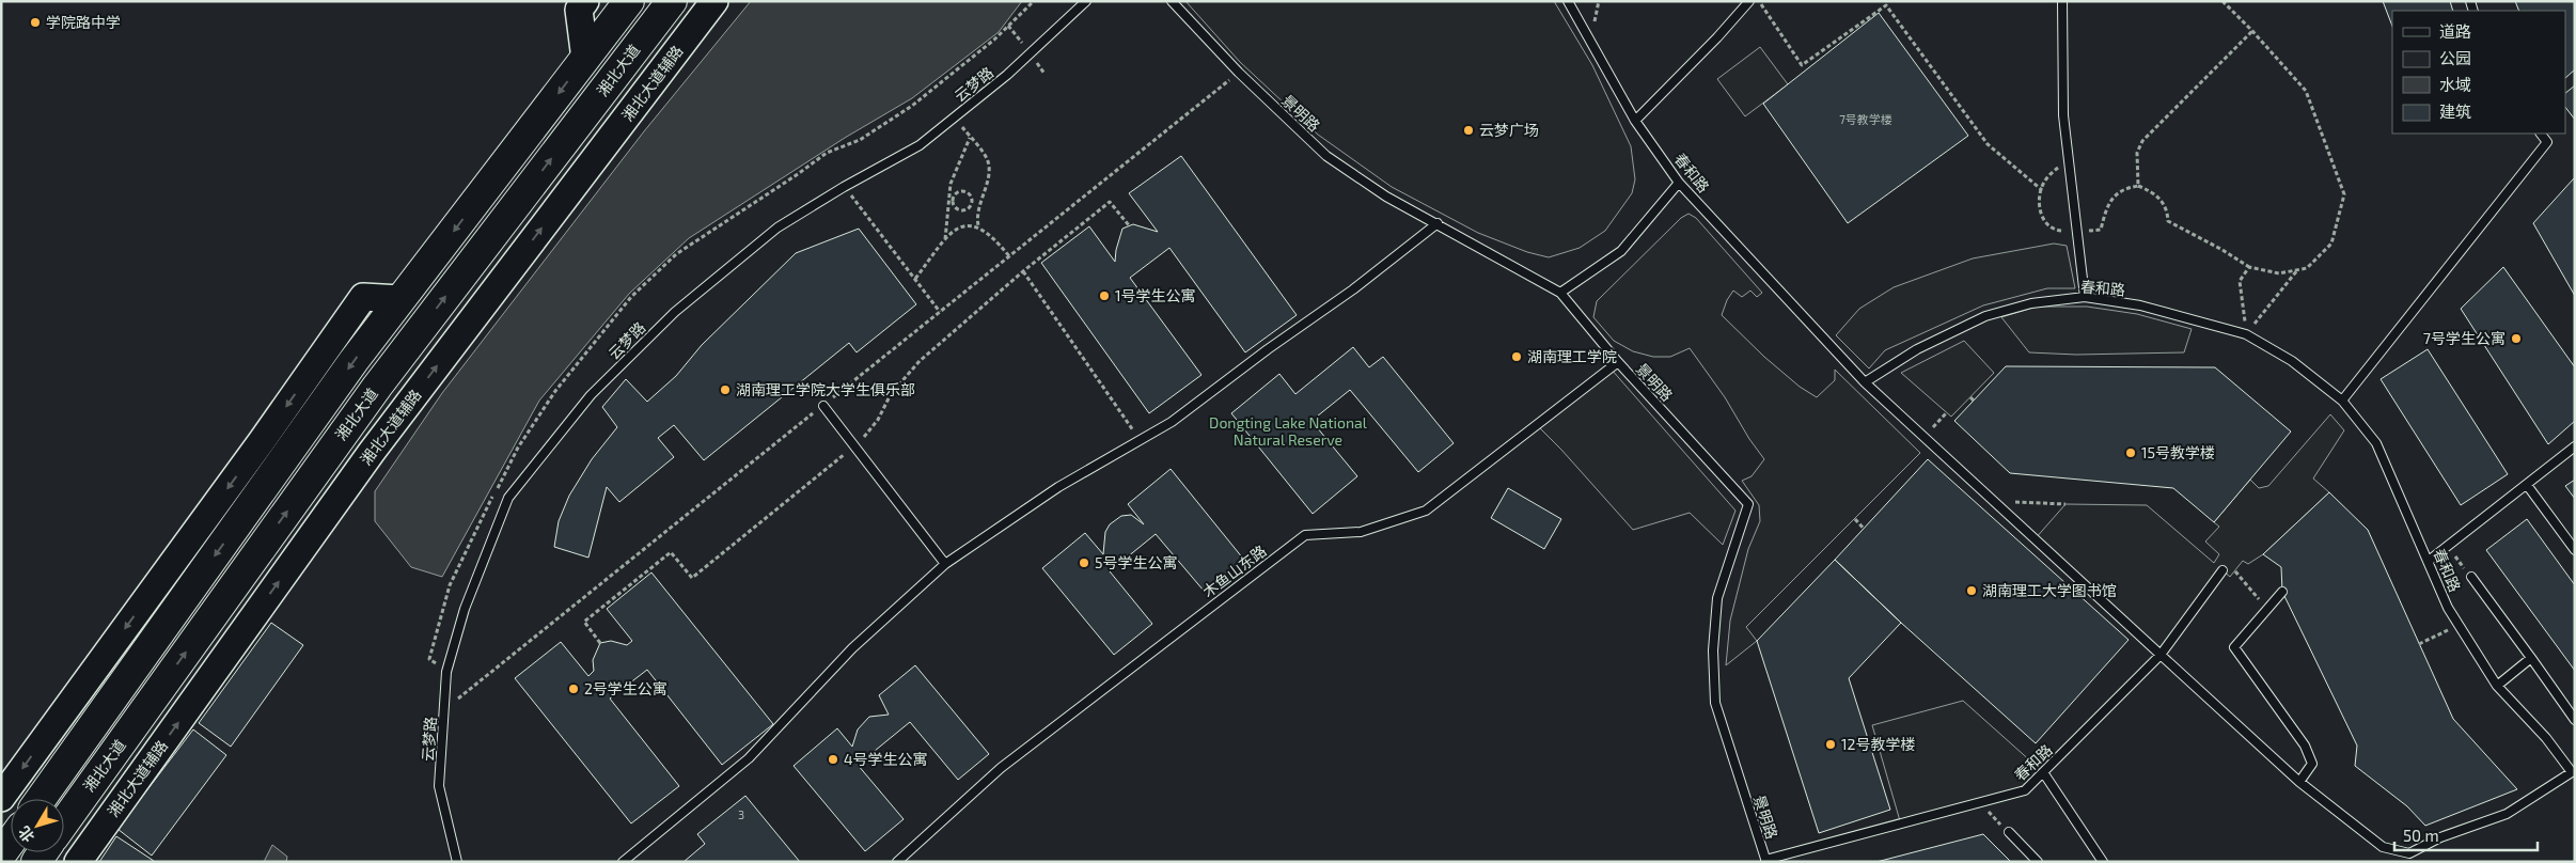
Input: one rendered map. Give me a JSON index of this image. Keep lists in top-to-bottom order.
{
  "streets": {
    "highway": ["湘北大道"],
    "main road": ["湘北大道辅路"],
    "lane": [
      "云梦路",
      "景明路",
      "春和路",
      "木鱼山东路"
    ]
  },
  "crossings": [
    ["景明路", "春和路"],
    ["景明路", "木鱼山东路"]
  ],
  "parks": ["Dongting Lake National Natural Reserve"],
  "places": [
    "学院路中学",
    "云梦广场",
    "1号学生公寓",
    "7号学生公寓",
    "湖南理工学院",
    "湖南理工学院大学生俱乐部",
    "15号教学楼",
    "5号学生公寓",
    "湖南理工大学图书馆",
    "2号学生公寓",
    "12号教学楼",
    "4号学生公寓"
  ],
  "house_numbers": ["7号教学楼", "3"],
  "legend": [
    "道路",
    "公园",
    "水域",
    "建筑"
  ],
  "scale_bar": "50 m",
  "north": "bottom left"
}
